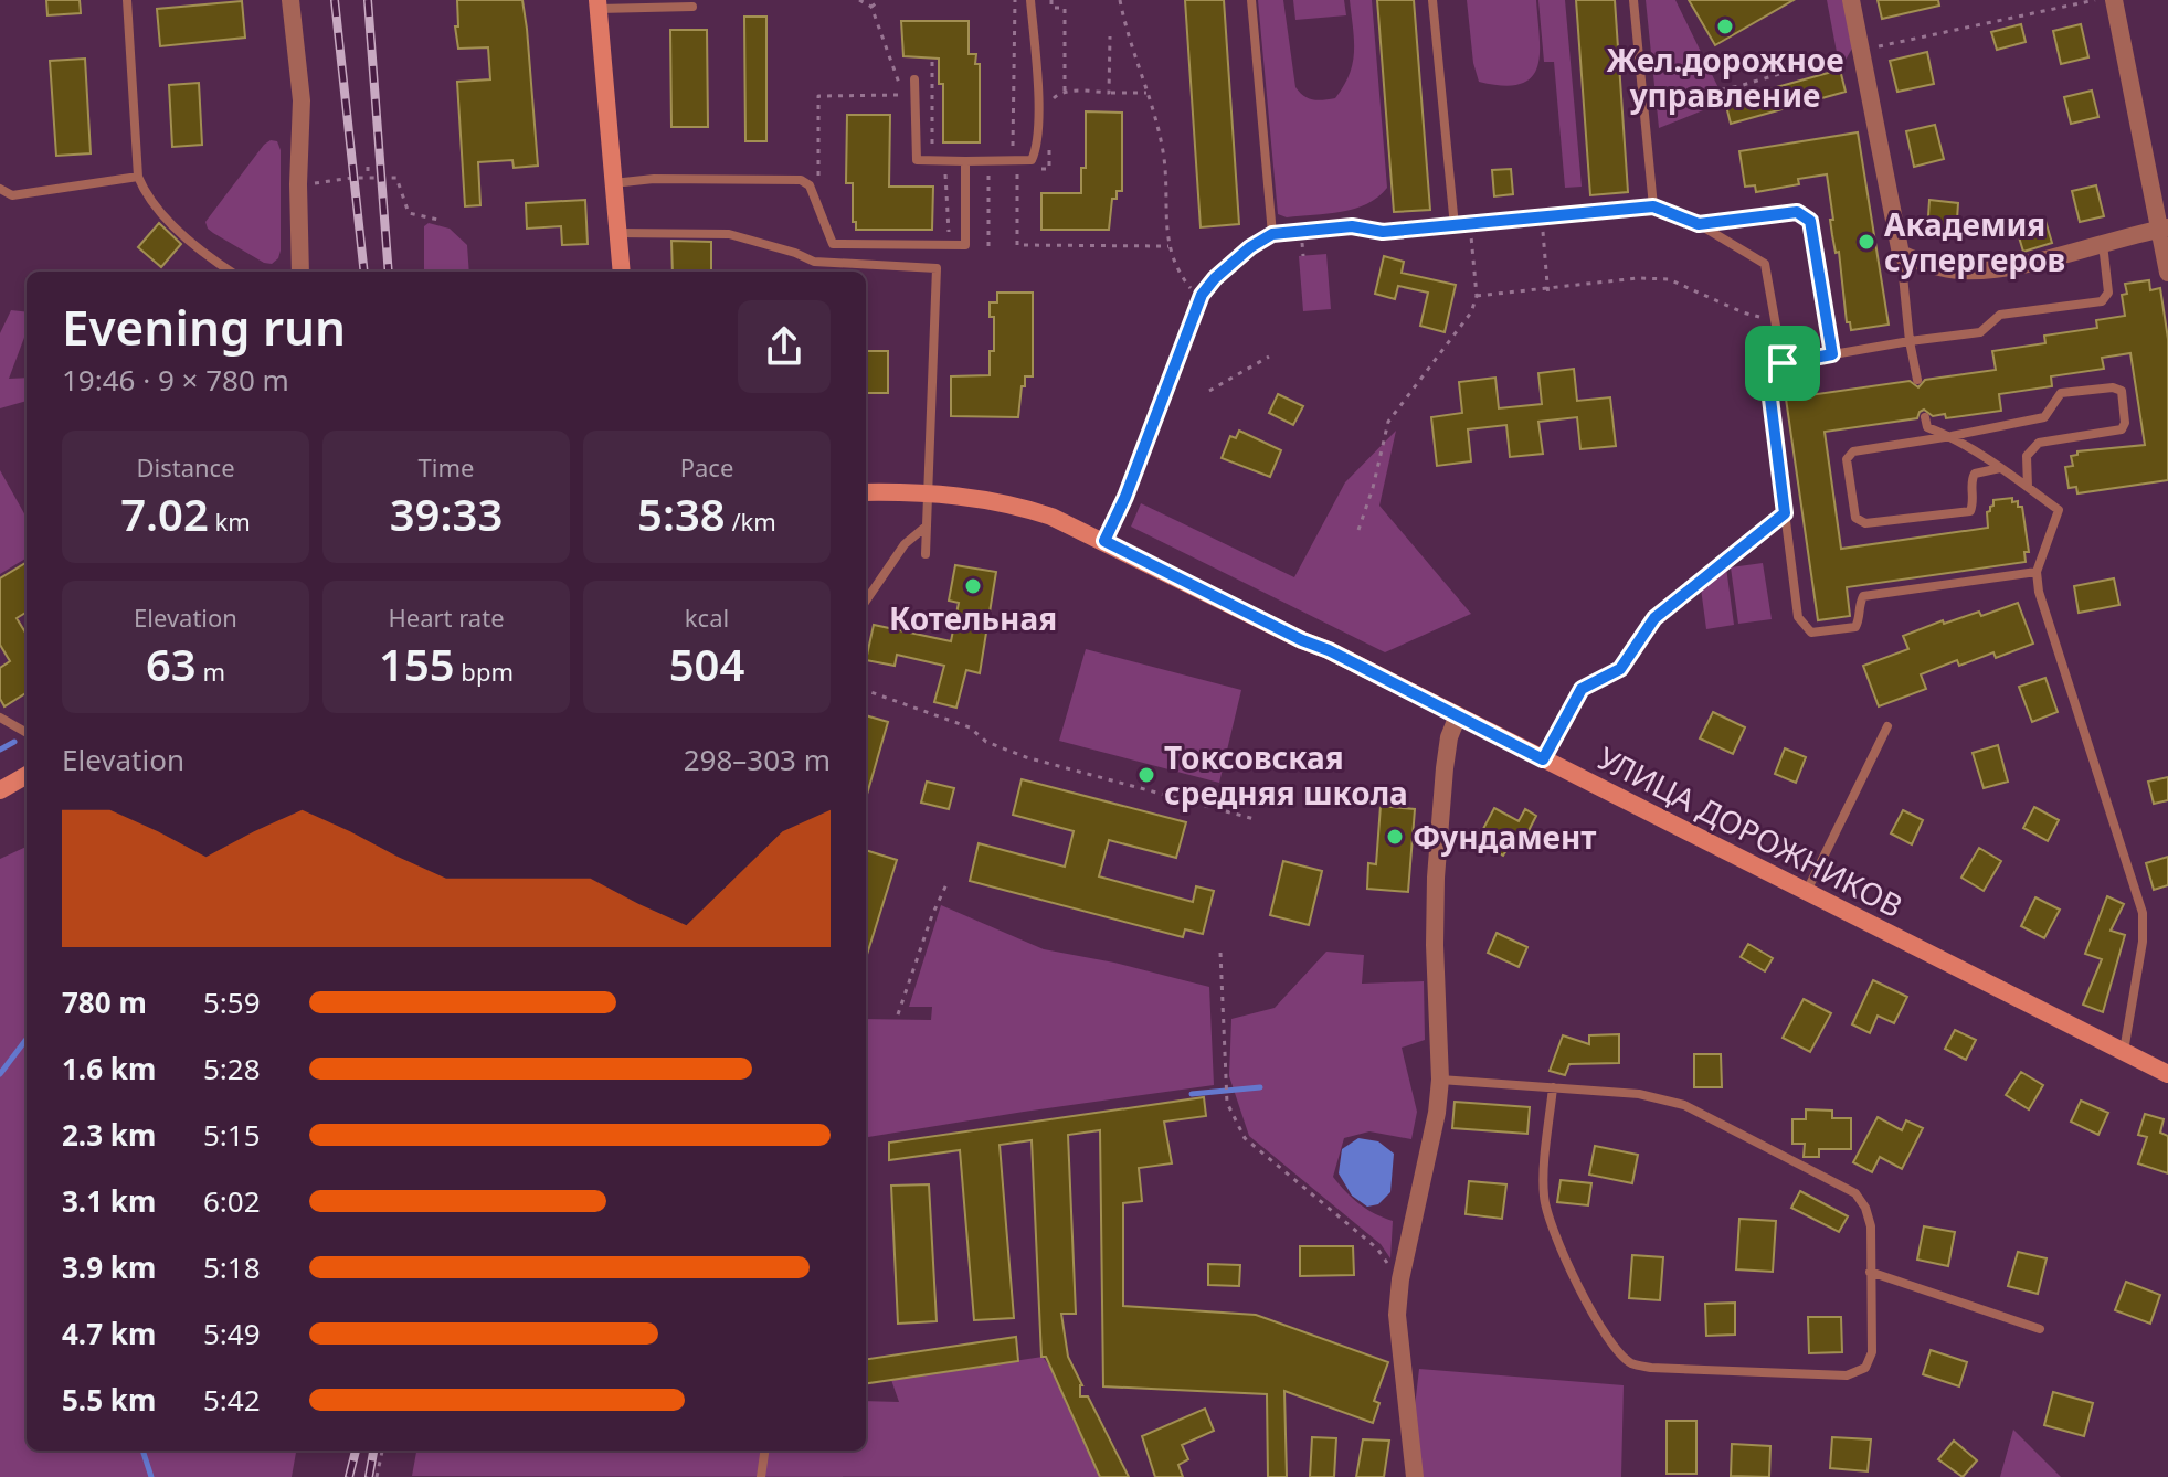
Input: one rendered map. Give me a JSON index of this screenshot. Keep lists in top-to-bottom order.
{
  "streets": {
    "main road": ["УЛИЦА ДОРОЖНИКОВ"]
  },
  "places": [
    "Жел.дорожное управление",
    "Академия супергеров",
    "Котельная",
    "Токсовская средняя школа",
    "Фундамент"
  ],
  "page": {
    "heading": ["Evening run", "19:46 · 9 × 780 m"],
    "stats": [
      ["Distance", "7.02 km"],
      ["Time", "39:33"],
      ["Pace", "5:38 /km"],
      ["Elevation", "63 m"],
      ["Heart rate", "155 bpm"],
      ["kcal", "504"]
    ],
    "chart": ["Elevation", "298–303 m"],
    "list": [
      {
        "name": "780 m",
        "note": "5:59"
      },
      {
        "name": "1.6 km",
        "note": "5:28"
      },
      {
        "name": "2.3 km",
        "note": "5:15"
      },
      {
        "name": "3.1 km",
        "note": "6:02"
      },
      {
        "name": "3.9 km",
        "note": "5:18"
      },
      {
        "name": "4.7 km",
        "note": "5:49"
      },
      {
        "name": "5.5 km",
        "note": "5:42"
      }
    ]
  }
}
